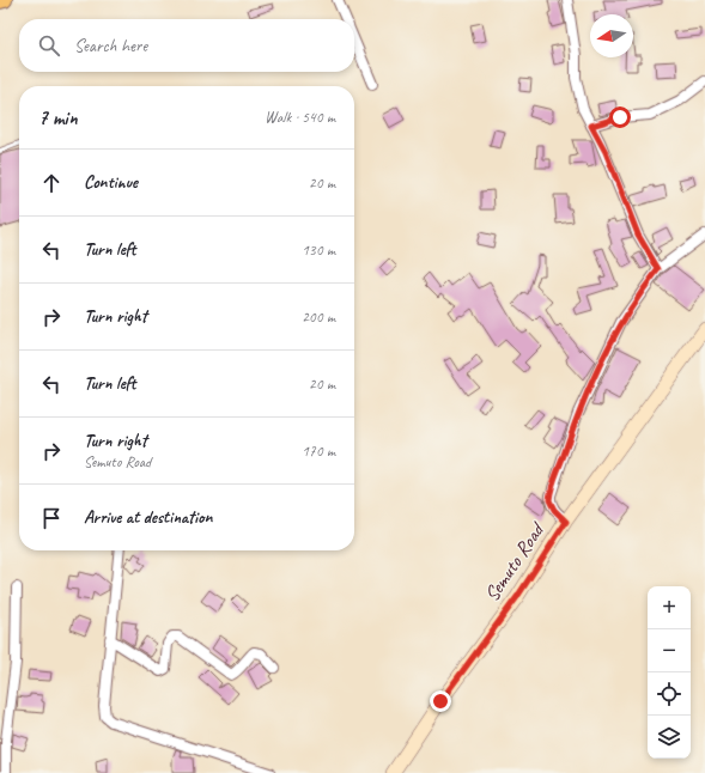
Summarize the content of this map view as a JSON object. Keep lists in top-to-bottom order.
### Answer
{
  "streets": {
    "main road": ["Semuto Road"]
  },
  "north": "left",
  "page": {
    "search": "Search here",
    "heading": ["7 min", "Walk · 540 m"],
    "list": [
      ["Continue", "20 m"],
      ["Turn left", "130 m"],
      ["Turn right", "200 m"],
      ["Turn left", "20 m"],
      ["Turn right", "Semuto Road", "170 m"],
      "Arrive at destination"
    ],
    "map_buttons": ["+", "−"]
  }
}
